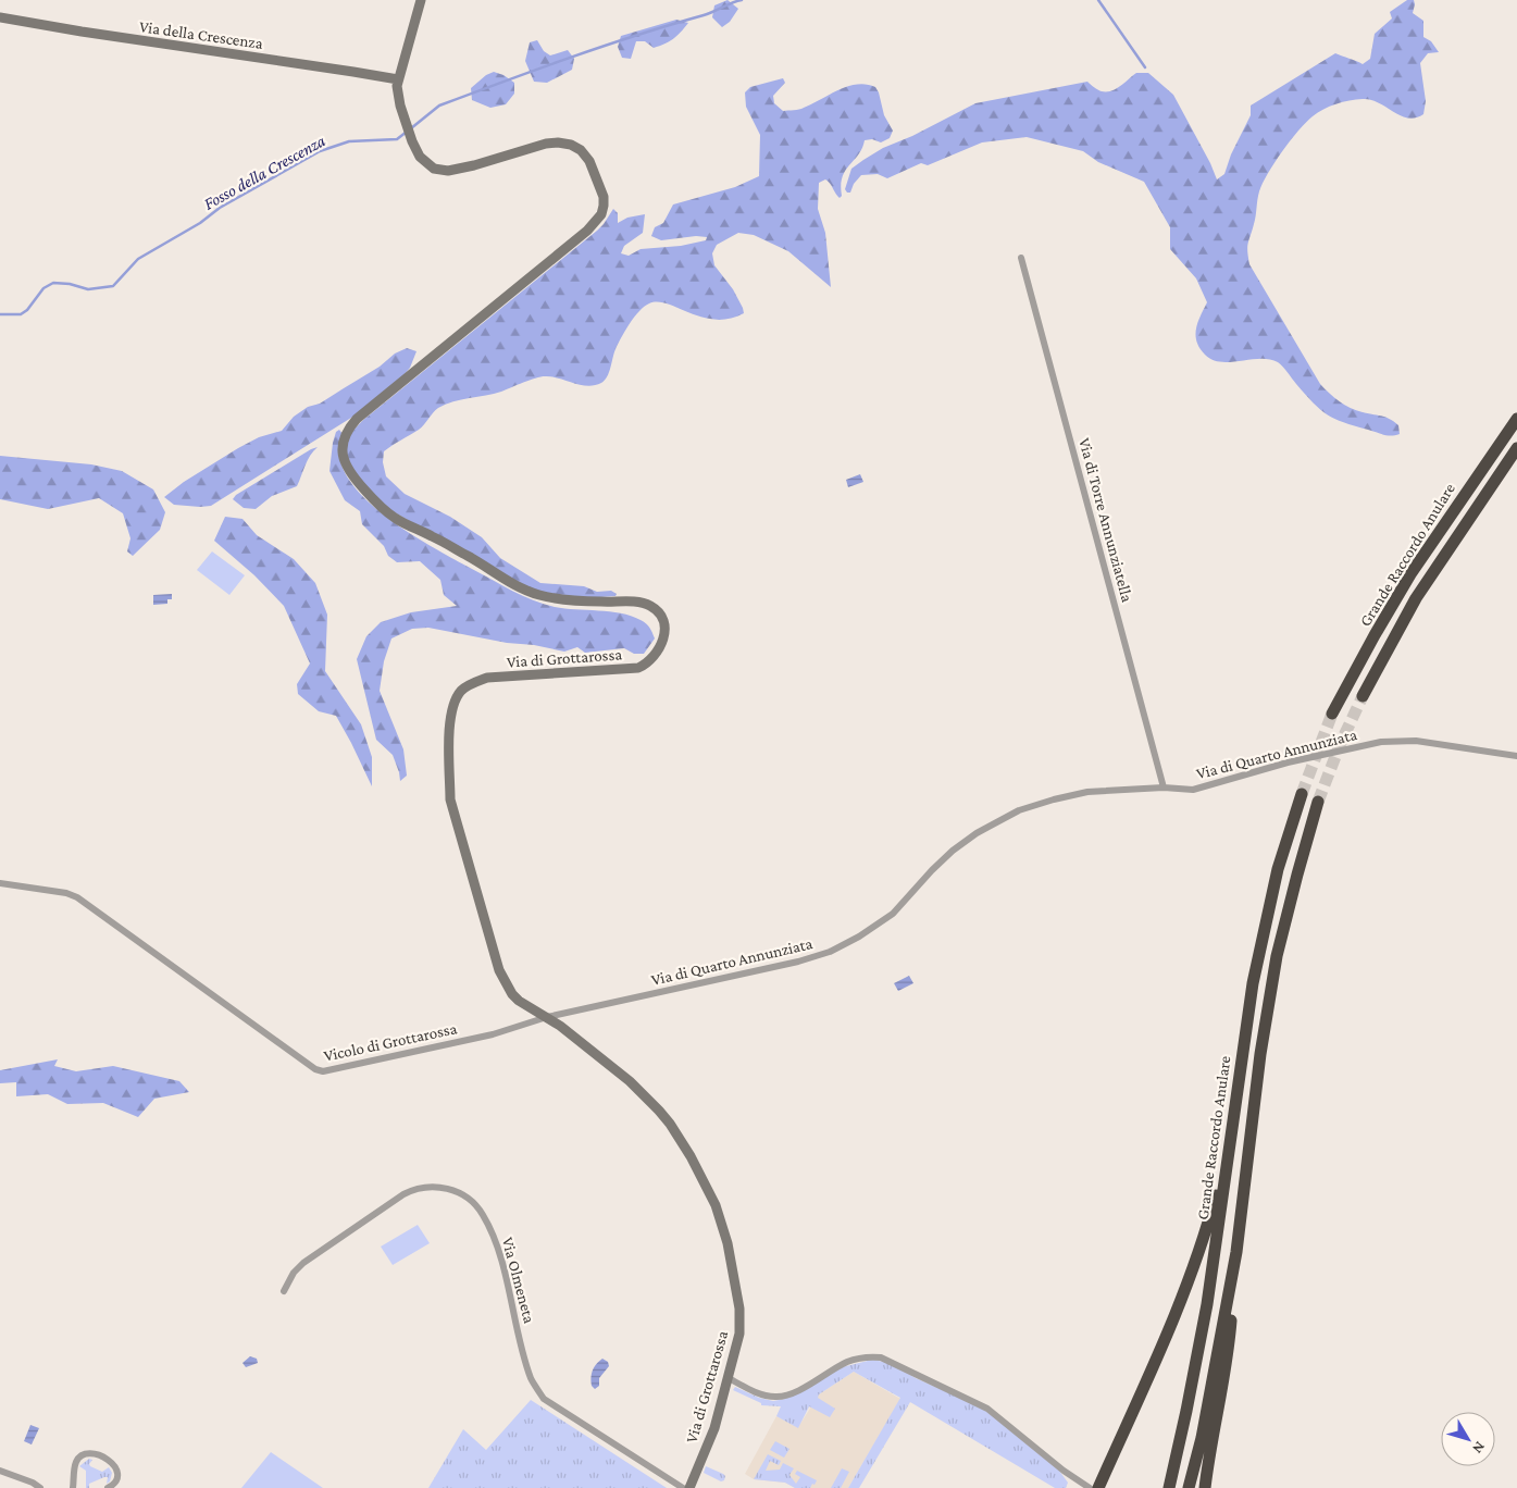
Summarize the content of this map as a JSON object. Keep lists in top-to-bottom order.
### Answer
{
  "streets": {
    "highway": ["Grande Raccordo Anulare"],
    "street": [
      "Via della Crescenza",
      "Via di Torre Annunziatella",
      "Via di Grottarossa",
      "Via di Quarto Annunziata",
      "Vicolo di Grottarossa",
      "Via Olmeneta"
    ]
  },
  "crossings": [
    ["Via della Crescenza", "Via di Grottarossa"],
    ["Via di Torre Annunziatella", "Via di Quarto Annunziata"],
    ["Via di Grottarossa", "Via di Quarto Annunziata"],
    ["Via di Grottarossa", "Vicolo di Grottarossa"],
    ["Via di Quarto Annunziata", "Vicolo di Grottarossa"]
  ],
  "water": ["Fosso della Crescenza"],
  "north": "bottom right"
}
